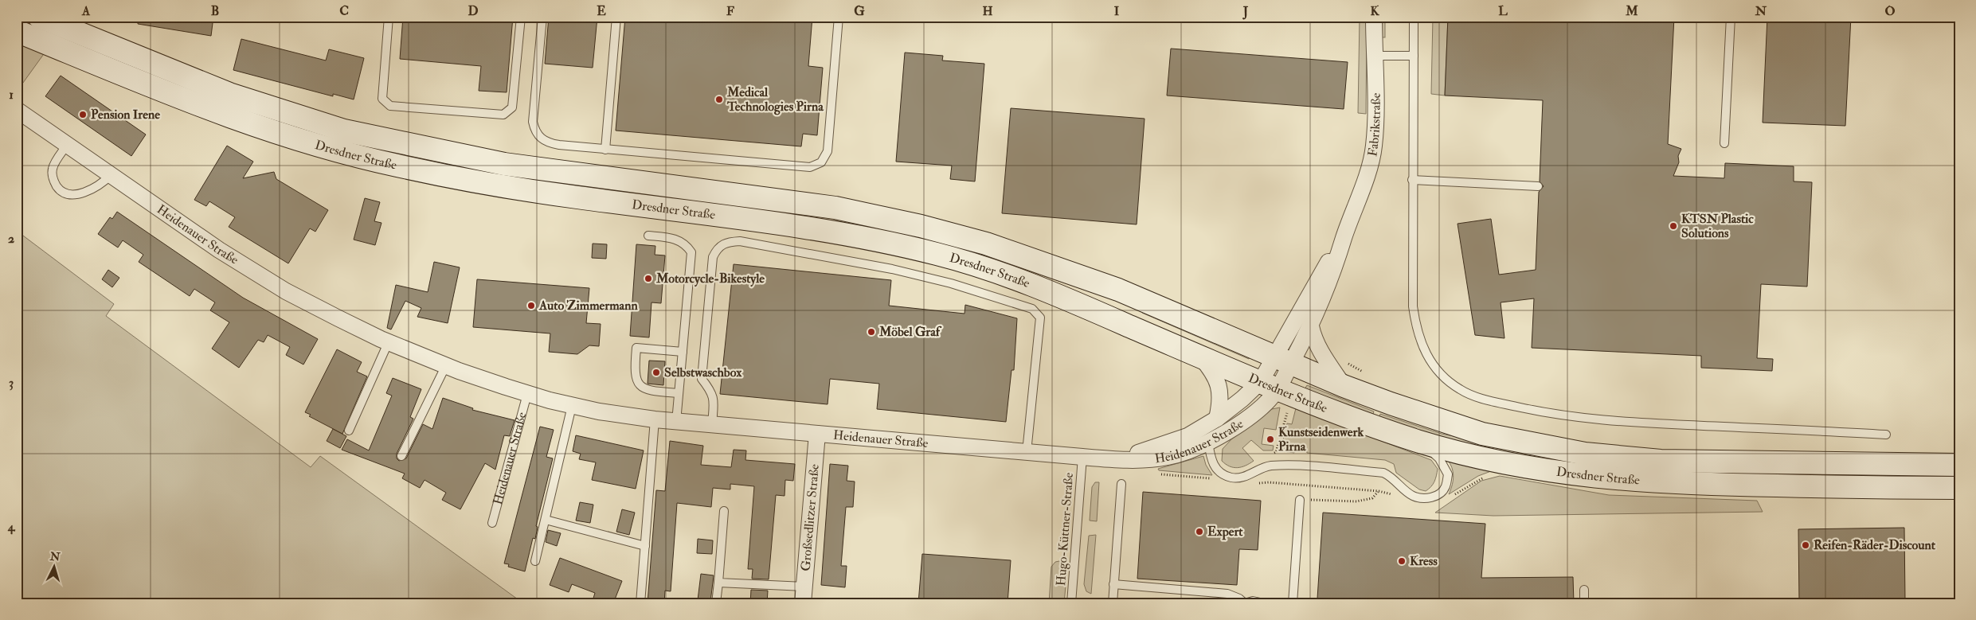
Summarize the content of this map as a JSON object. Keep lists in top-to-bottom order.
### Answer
{
  "streets": {
    "main road": ["Dresdner Straße"],
    "street": ["Fabrikstraße", "Heidenauer Straße", "Großsedlitzer Straße"],
    "lane": ["Hugo-Küttner-Straße"]
  },
  "crossings": [
    ["Fabrikstraße", "Dresdner Straße"],
    ["Dresdner Straße", "Heidenauer Straße"],
    ["Heidenauer Straße", "Großsedlitzer Straße"],
    ["Heidenauer Straße", "Hugo-Küttner-Straße"]
  ],
  "places": [
    "Medical Technologies Pirna",
    "Pension Irene",
    "KTSN Plastic Solutions",
    "Motorcycle-Bikestyle",
    "Auto Zimmermann",
    "Möbel Graf",
    "Selbstwaschbox",
    "Kunstseidenwerk Pirna",
    "Expert",
    "Reifen-Räder-Discount",
    "Kress"
  ],
  "north": "top",
  "grid": {
    "columns": [
      "A",
      "B",
      "C",
      "D",
      "E",
      "F",
      "G",
      "H",
      "I",
      "J",
      "K",
      "L",
      "M",
      "N",
      "O"
    ],
    "rows": [
      "1",
      "2",
      "3",
      "4"
    ]
  }
}
